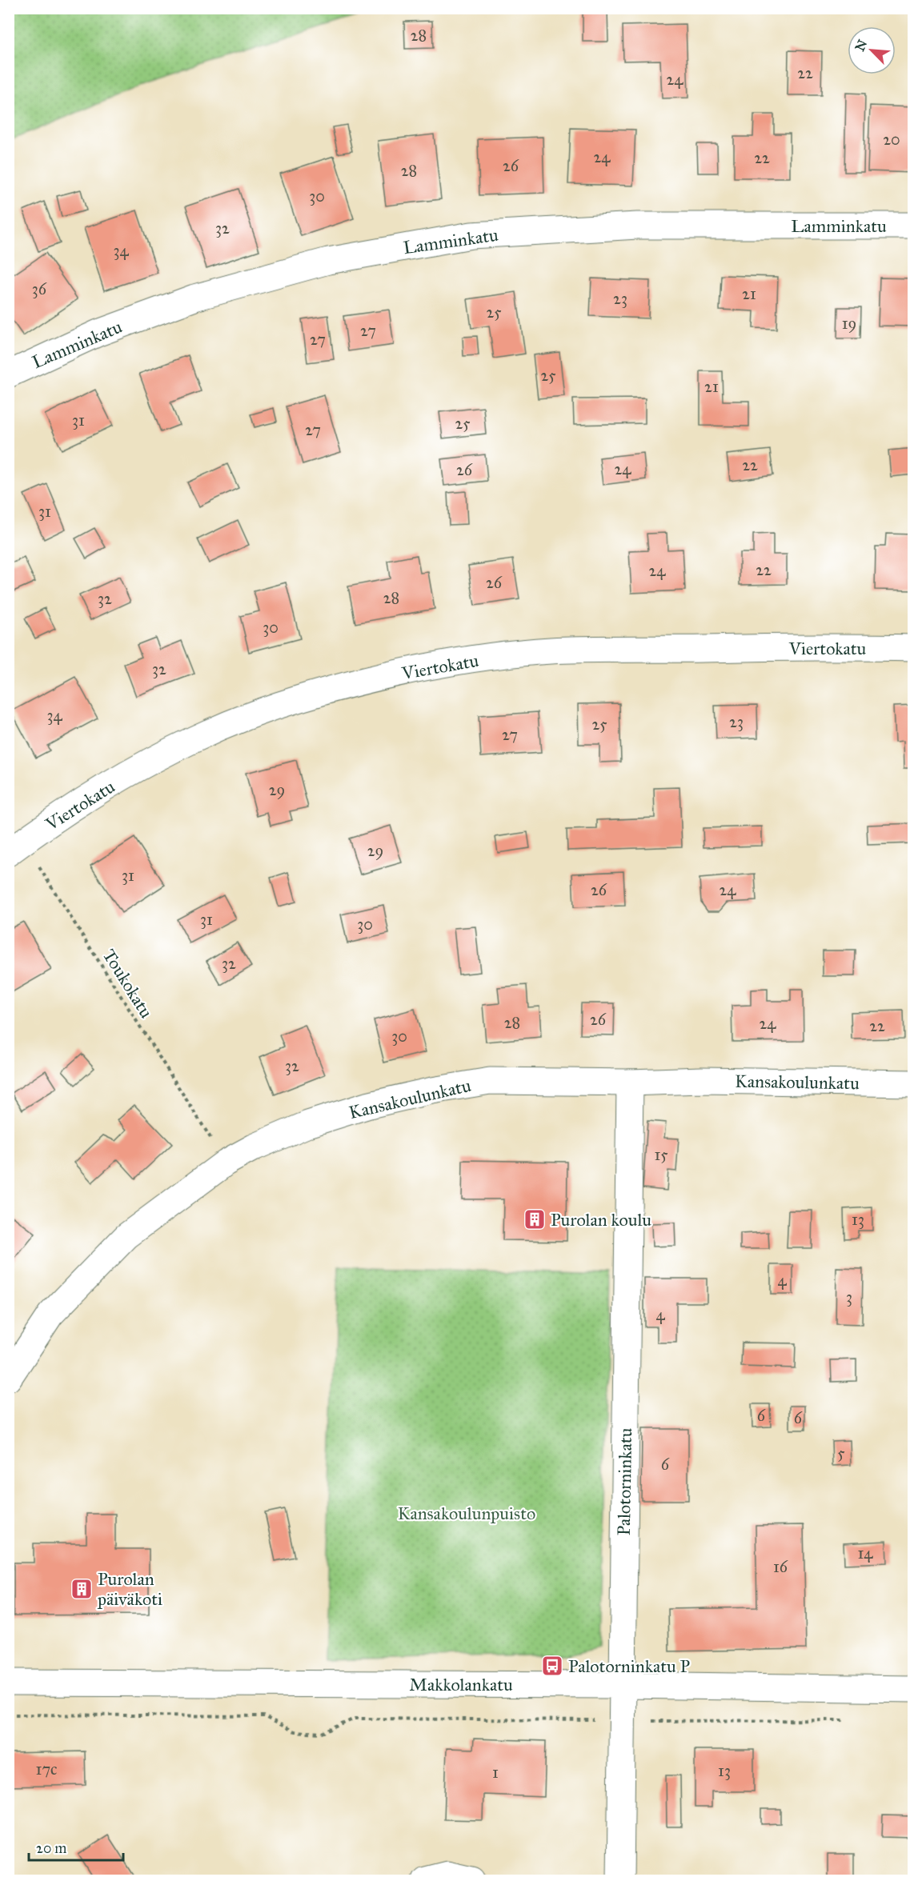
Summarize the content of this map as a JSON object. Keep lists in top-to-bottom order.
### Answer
{
  "streets": {
    "street": [
      "Lamminkatu",
      "Viertokatu",
      "Kansakoulunkatu",
      "Palotorninkatu",
      "Makkolankatu"
    ],
    "path": ["Toukokatu"]
  },
  "crossings": [
    ["Viertokatu", "Toukokatu"],
    ["Toukokatu", "Kansakoulunkatu"],
    ["Kansakoulunkatu", "Palotorninkatu"],
    ["Palotorninkatu", "Makkolankatu"]
  ],
  "parks": ["Kansakoulunpuisto"],
  "places": {
    "building": ["Purolan koulu", "Purolan päiväkoti"],
    "bus stop": ["Palotorninkatu P"]
  },
  "house_numbers": [
    "28",
    "22",
    "24",
    "20",
    "24",
    "22",
    "26",
    "28",
    "30",
    "32",
    "34",
    "36",
    "21",
    "23",
    "25",
    "19",
    "27",
    "27",
    "25",
    "21",
    "31",
    "25",
    "27",
    "22",
    "24",
    "26",
    "31",
    "22",
    "24",
    "26",
    "28",
    "32",
    "30",
    "32",
    "34",
    "23",
    "25",
    "27",
    "29",
    "29",
    "31",
    "26",
    "24",
    "31",
    "30",
    "32",
    "26",
    "28",
    "24",
    "22",
    "30",
    "32",
    "15",
    "13",
    "4",
    "3",
    "4",
    "6",
    "6",
    "5",
    "6",
    "14",
    "16",
    "17c",
    "13",
    "1"
  ],
  "scale_bar": "20 m",
  "north": "top left"
}
